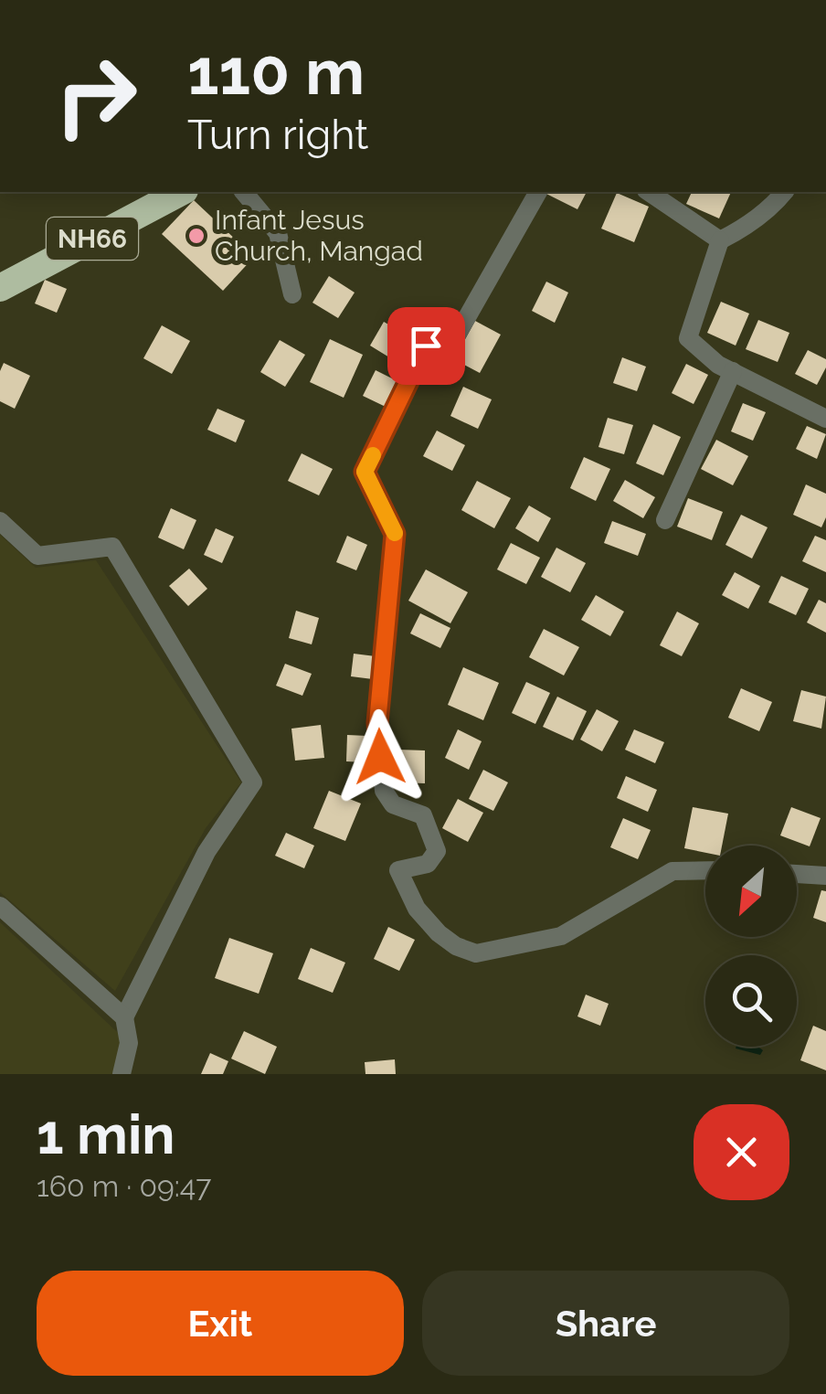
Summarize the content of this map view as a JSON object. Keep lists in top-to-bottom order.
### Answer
{
  "streets": {
    "highway": ["NH66"]
  },
  "places": ["Infant Jesus Church, Mangad"],
  "north": "bottom left",
  "page": {
    "turn": ["110 m", "Turn right"],
    "heading": ["1 min", "160 m · 09:47"],
    "buttons": ["Exit", "Share"]
  }
}
